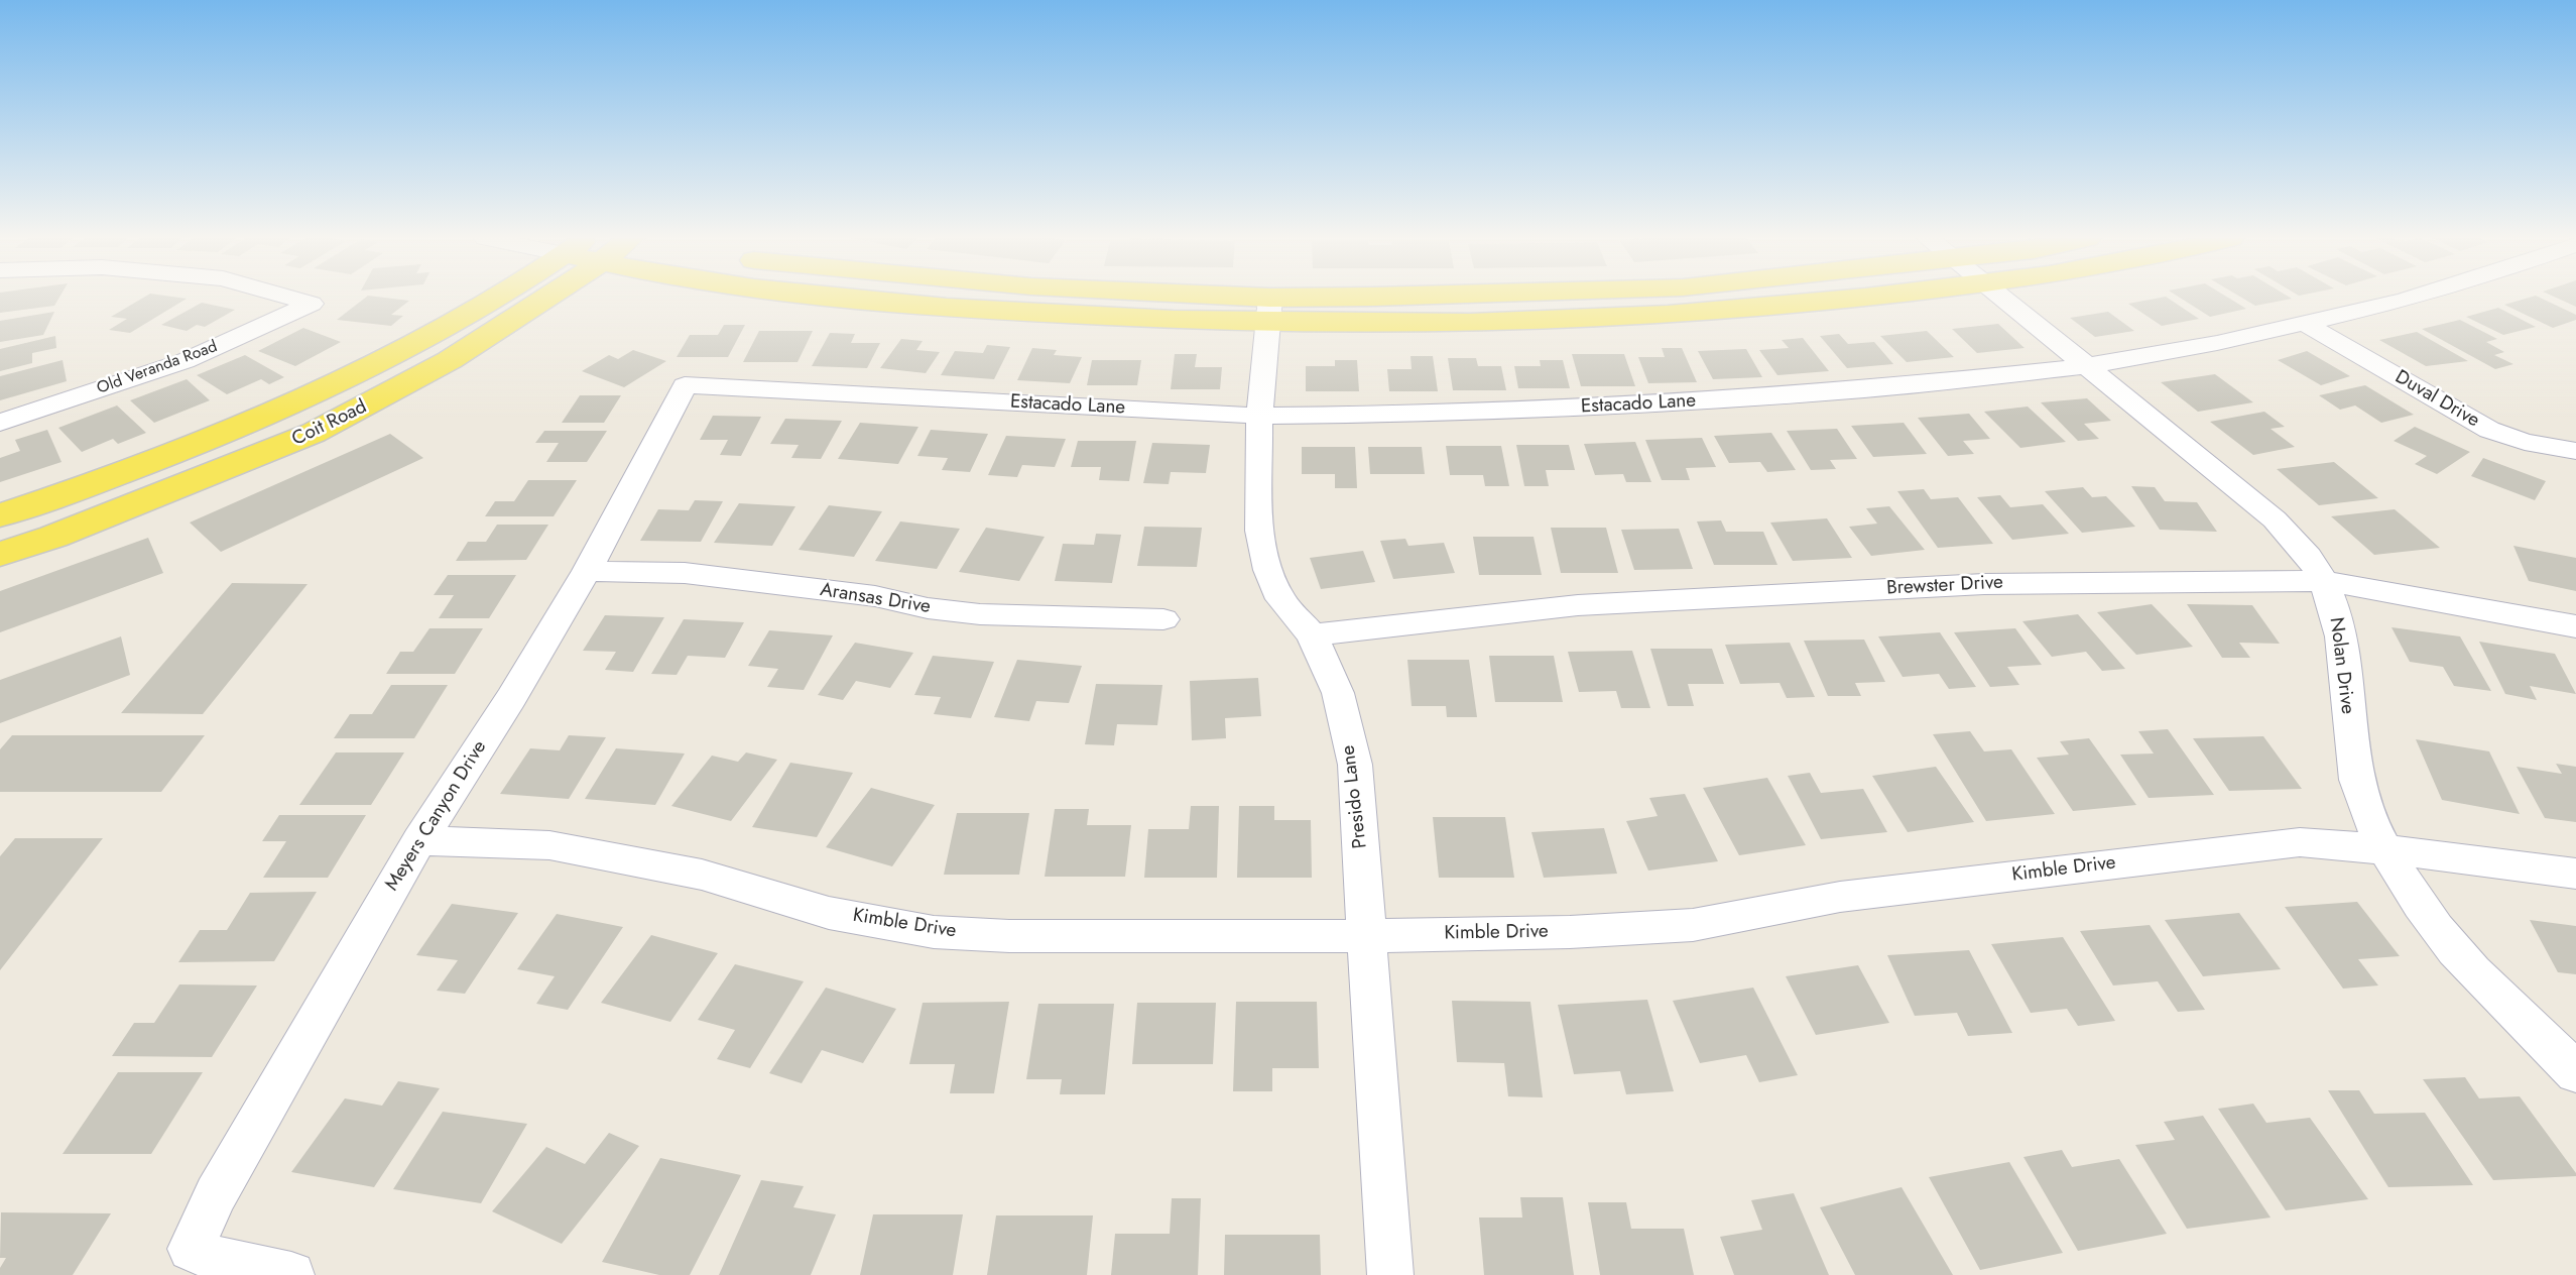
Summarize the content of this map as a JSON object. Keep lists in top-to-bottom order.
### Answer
{
  "streets": {
    "main road": ["Coit Road"],
    "street": [
      "Old Veranda Road",
      "Duval Drive",
      "Estacado Lane",
      "Brewster Drive",
      "Aransas Drive",
      "Nolan Drive",
      "Presido Lane",
      "Meyers Canyon Drive",
      "Kimble Drive"
    ]
  },
  "crossings": [
    ["Duval Drive", "Estacado Lane"],
    ["Estacado Lane", "Nolan Drive"],
    ["Estacado Lane", "Presido Lane"],
    ["Estacado Lane", "Meyers Canyon Drive"],
    ["Brewster Drive", "Nolan Drive"],
    ["Brewster Drive", "Presido Lane"],
    ["Aransas Drive", "Meyers Canyon Drive"],
    ["Nolan Drive", "Kimble Drive"],
    ["Presido Lane", "Kimble Drive"],
    ["Meyers Canyon Drive", "Kimble Drive"]
  ]
}
